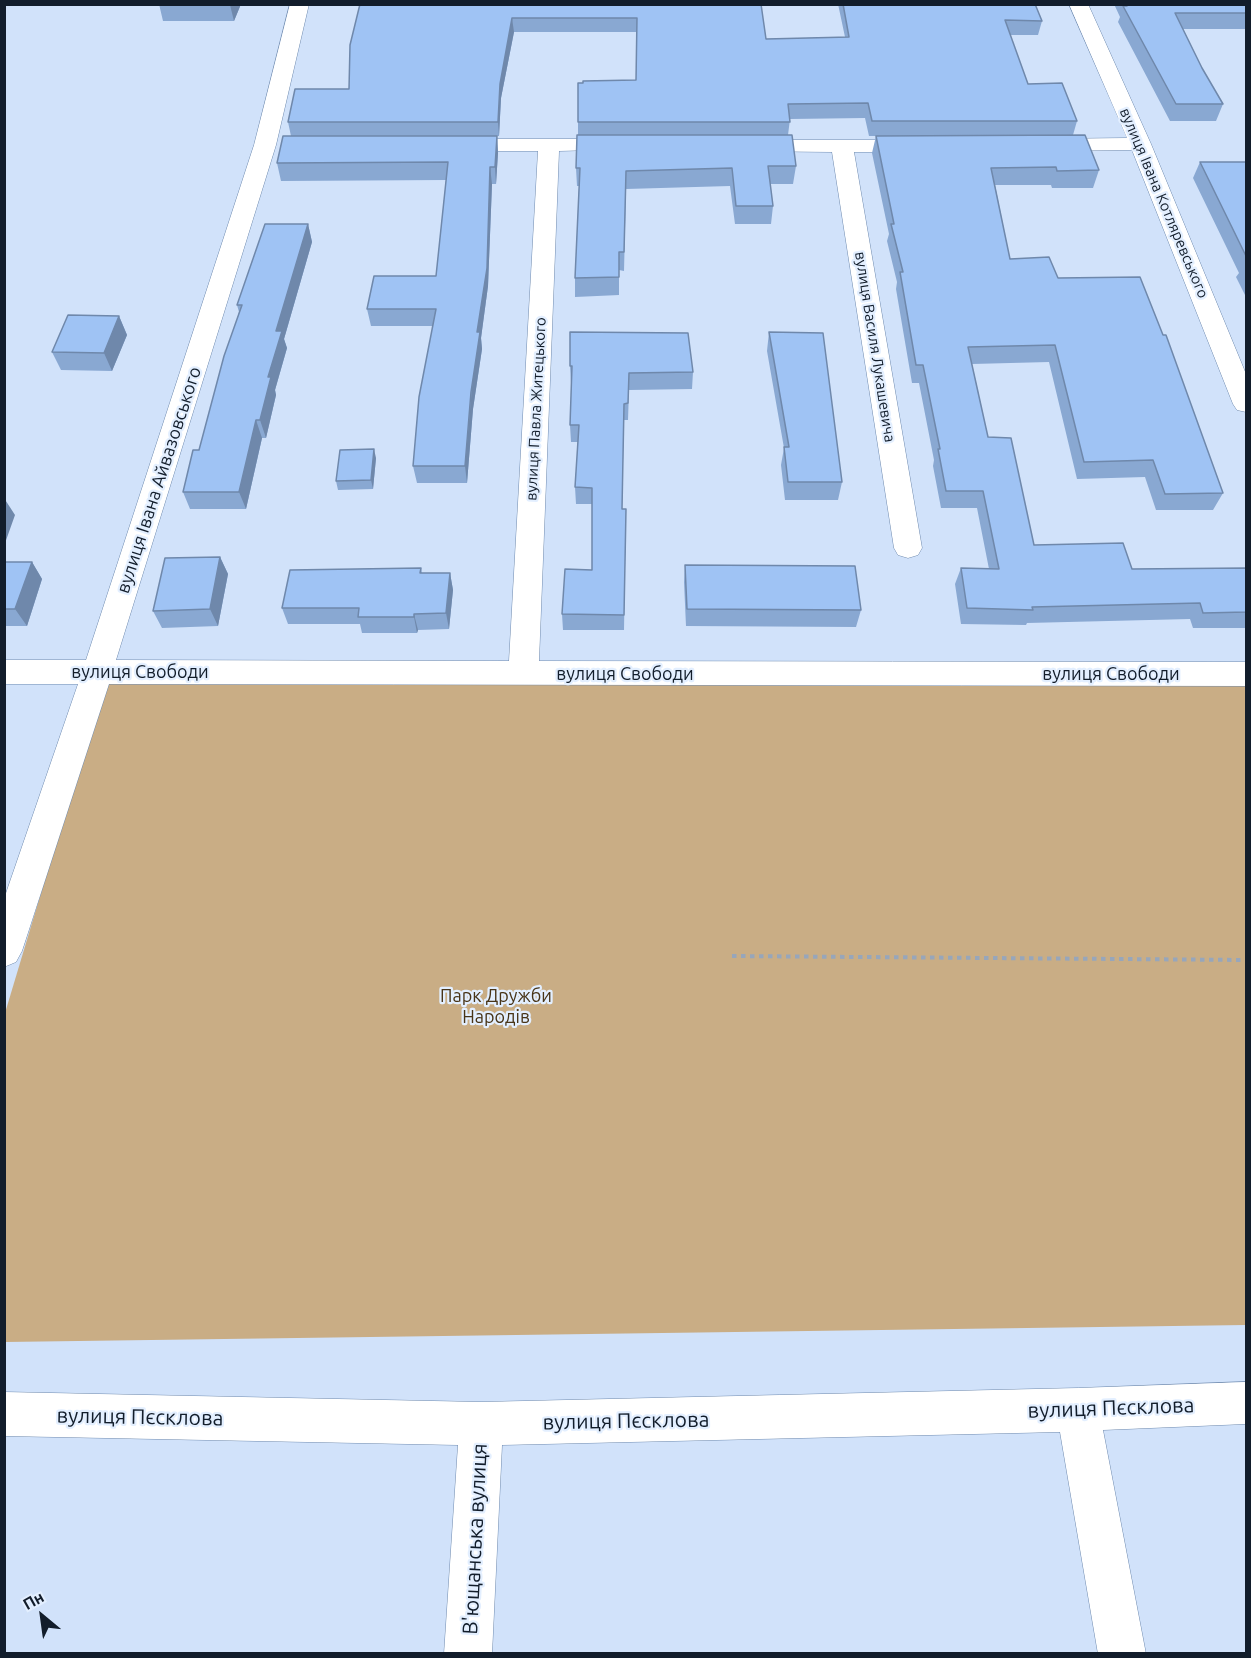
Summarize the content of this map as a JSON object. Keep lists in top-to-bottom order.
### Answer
{
  "streets": {
    "street": [
      "вулиця Івана Котляревського",
      "вулиця Василя Лукашевича",
      "вулиця Павла Житецького",
      "вулиця Івана Айвазовського",
      "вулиця Свободи",
      "вулиця Пєсклова",
      "В'ющанська вулиця"
    ]
  },
  "crossings": [
    ["вулиця Павла Житецького", "вулиця Свободи"],
    ["вулиця Івана Айвазовського", "вулиця Свободи"],
    ["вулиця Пєсклова", "В'ющанська вулиця"]
  ],
  "parks": ["Парк Дружби Народів"],
  "north": "top left"
}
